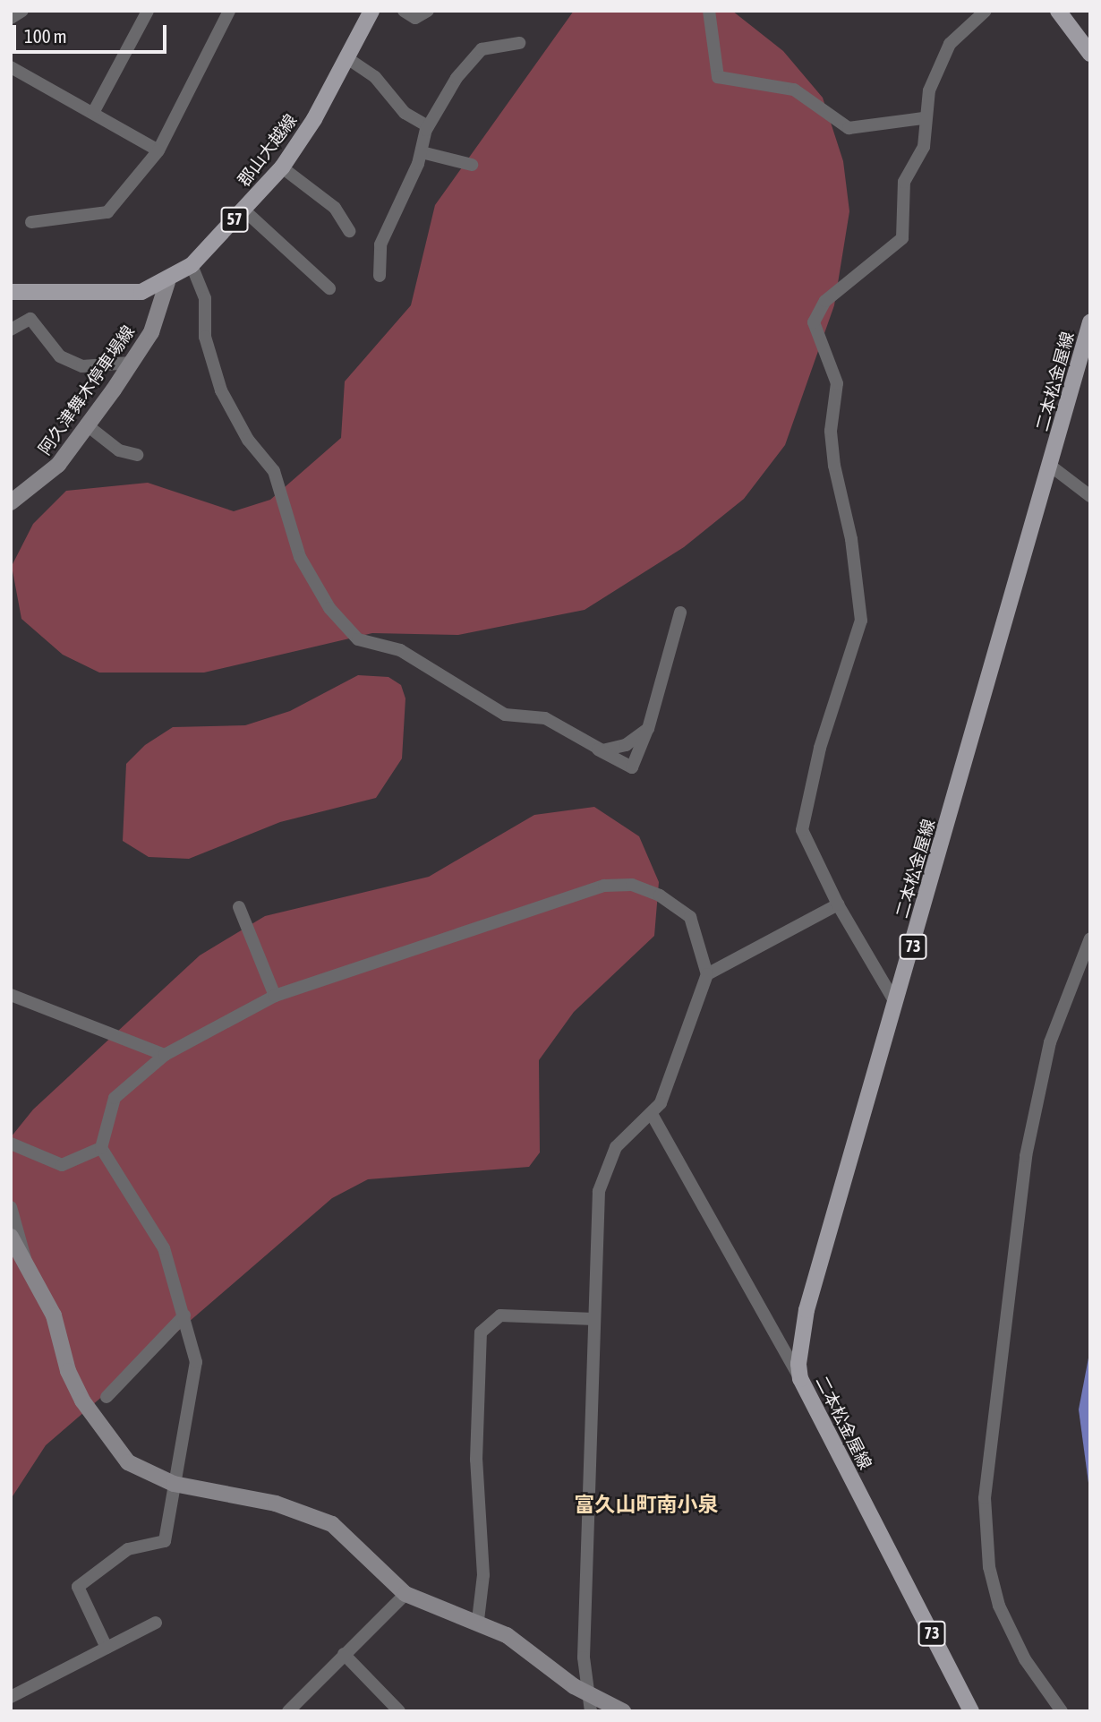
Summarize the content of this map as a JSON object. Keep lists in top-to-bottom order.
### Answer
{
  "streets": {
    "main road": [
      "郡山大越線",
      "57",
      "二本松金屋線",
      "73"
    ],
    "street": ["阿久津舞木停車場線"]
  },
  "crossings": [
    ["郡山大越線", "阿久津舞木停車場線"]
  ],
  "districts": ["富久山町南小泉"],
  "scale_bar": "100 m"
}
